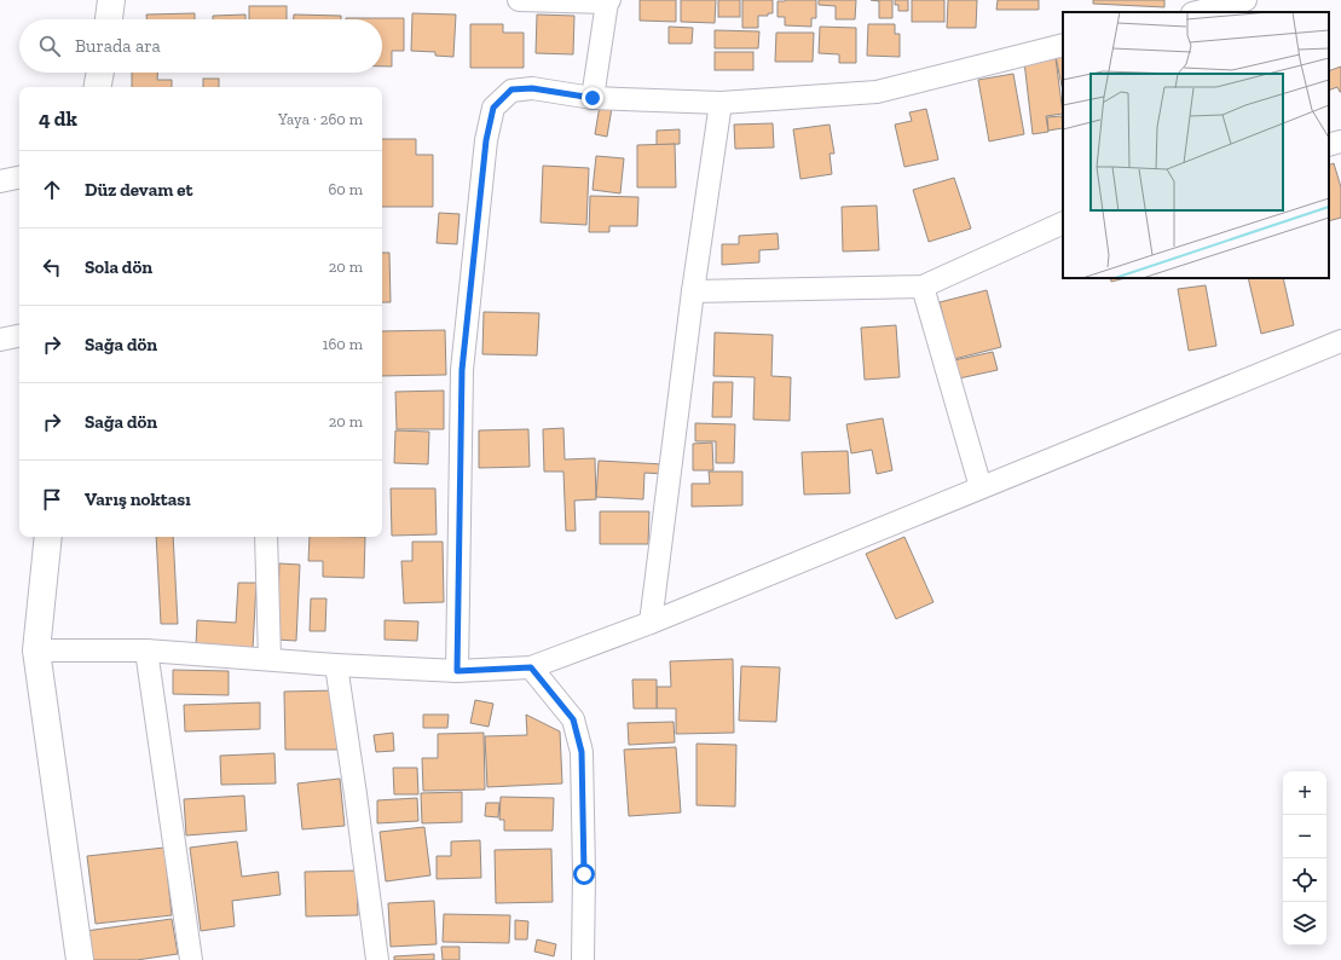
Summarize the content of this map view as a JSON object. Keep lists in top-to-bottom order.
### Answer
{
  "page": {
    "search": "Burada ara",
    "heading": ["4 dk", "Yaya · 260 m"],
    "list": [
      ["Düz devam et", "60 m"],
      ["Sola dön", "20 m"],
      ["Sağa dön", "160 m"],
      ["Sağa dön", "20 m"],
      "Varış noktası"
    ],
    "map_buttons": ["+", "−"]
  }
}
